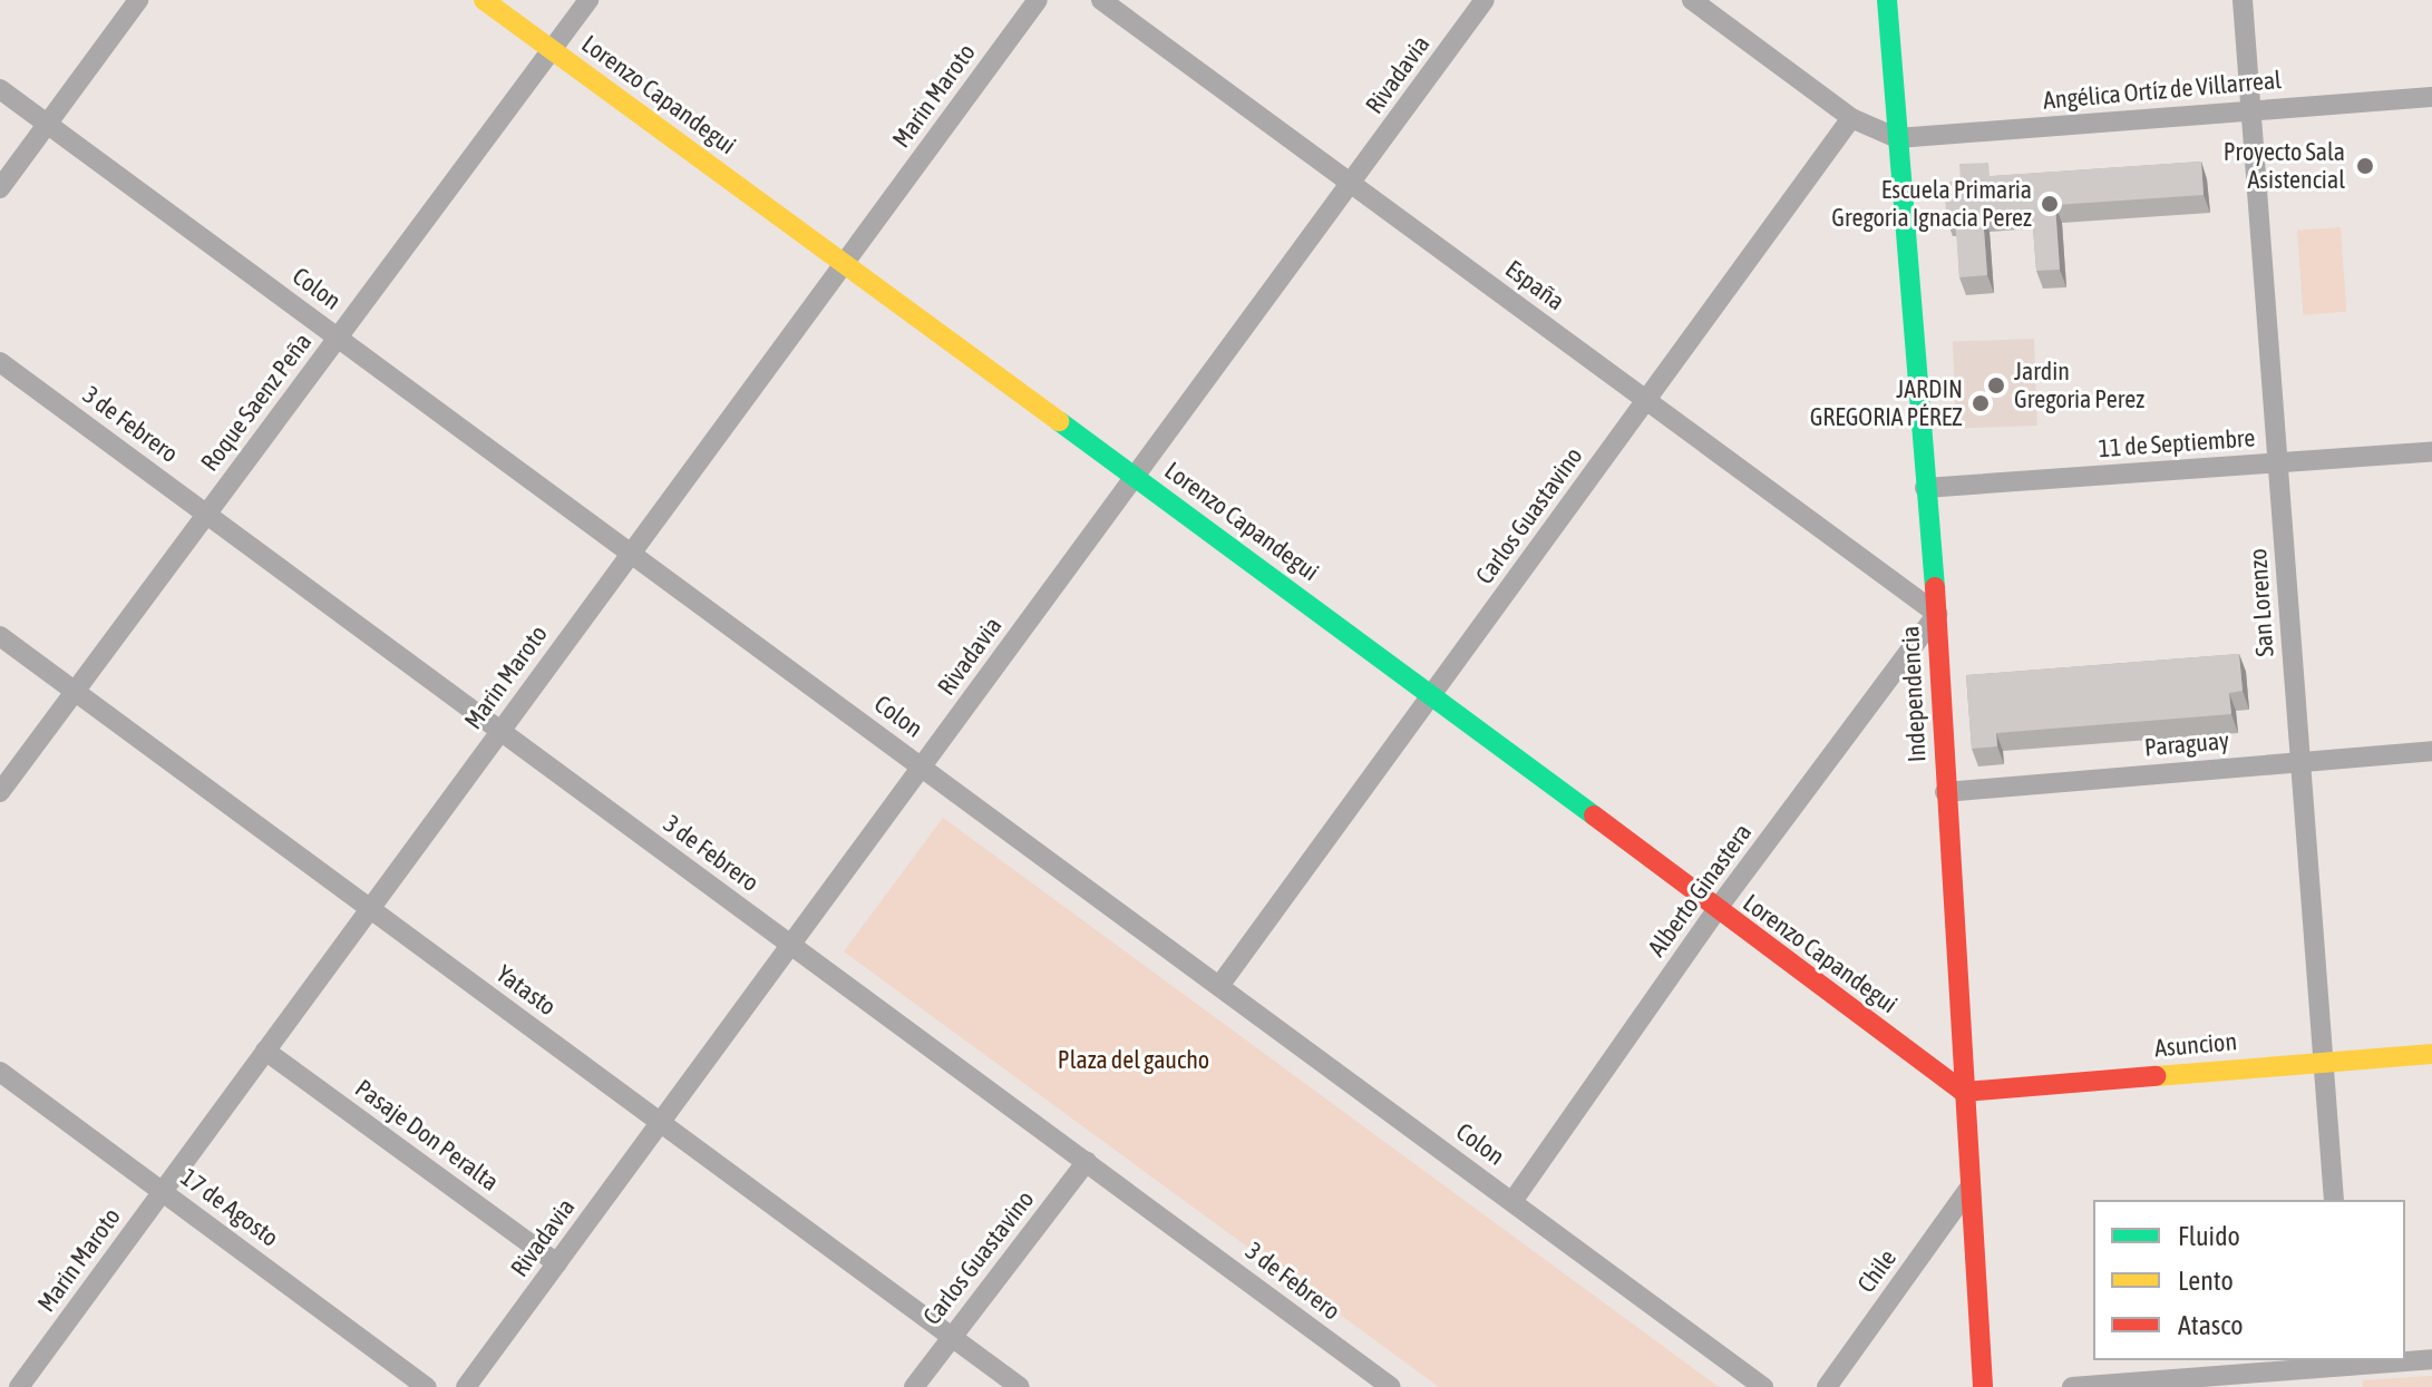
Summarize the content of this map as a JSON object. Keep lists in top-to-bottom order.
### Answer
{
  "streets": {
    "street": [
      "Rivadavia",
      "Angélica Ortíz de Villarreal",
      "Lorenzo Capandegui",
      "Marin Maroto",
      "España",
      "Colon",
      "Roque Saenz Peña",
      "3 de Febrero",
      "11 de Septiembre",
      "Carlos Guastavino",
      "San Lorenzo",
      "Independencia",
      "Paraguay",
      "Alberto Ginastera",
      "Yatasto",
      "Asuncion",
      "Pasaje Don Peralta",
      "17 de Agosto",
      "Chile"
    ]
  },
  "crossings": [
    ["Rivadavia", "Lorenzo Capandegui"],
    ["Rivadavia", "España"],
    ["Rivadavia", "Colon"],
    ["Rivadavia", "3 de Febrero"],
    ["Rivadavia", "Yatasto"],
    ["Rivadavia", "Pasaje Don Peralta"],
    ["Angélica Ortíz de Villarreal", "San Lorenzo"],
    ["Angélica Ortíz de Villarreal", "Independencia"],
    ["Lorenzo Capandegui", "Marin Maroto"],
    ["Lorenzo Capandegui", "Roque Saenz Peña"],
    ["Lorenzo Capandegui", "Carlos Guastavino"],
    ["Lorenzo Capandegui", "Independencia"],
    ["Lorenzo Capandegui", "Alberto Ginastera"],
    ["Lorenzo Capandegui", "Asuncion"],
    ["Marin Maroto", "Colon"],
    ["Marin Maroto", "3 de Febrero"],
    ["Marin Maroto", "Yatasto"],
    ["Marin Maroto", "Pasaje Don Peralta"],
    ["Marin Maroto", "17 de Agosto"],
    ["España", "Carlos Guastavino"],
    ["España", "Independencia"],
    ["España", "Alberto Ginastera"],
    ["Colon", "Roque Saenz Peña"],
    ["Colon", "Carlos Guastavino"],
    ["Colon", "Alberto Ginastera"],
    ["Roque Saenz Peña", "3 de Febrero"],
    ["Roque Saenz Peña", "Yatasto"],
    ["3 de Febrero", "Carlos Guastavino"],
    ["11 de Septiembre", "San Lorenzo"],
    ["11 de Septiembre", "Independencia"],
    ["Carlos Guastavino", "Yatasto"],
    ["San Lorenzo", "Paraguay"],
    ["San Lorenzo", "Asuncion"],
    ["Independencia", "Paraguay"],
    ["Independencia", "Alberto Ginastera"],
    ["Independencia", "Asuncion"],
    ["Independencia", "Chile"]
  ],
  "parks": ["Plaza del gaucho"],
  "places": [
    "Proyecto Sala Asistencial",
    "Escuela Primaria Gregoria Ignacia Perez",
    "Jardin Gregoria Perez",
    "JARDIN GREGORIA PÉREZ"
  ],
  "legend": ["Fluido", "Lento", "Atasco"]
}
